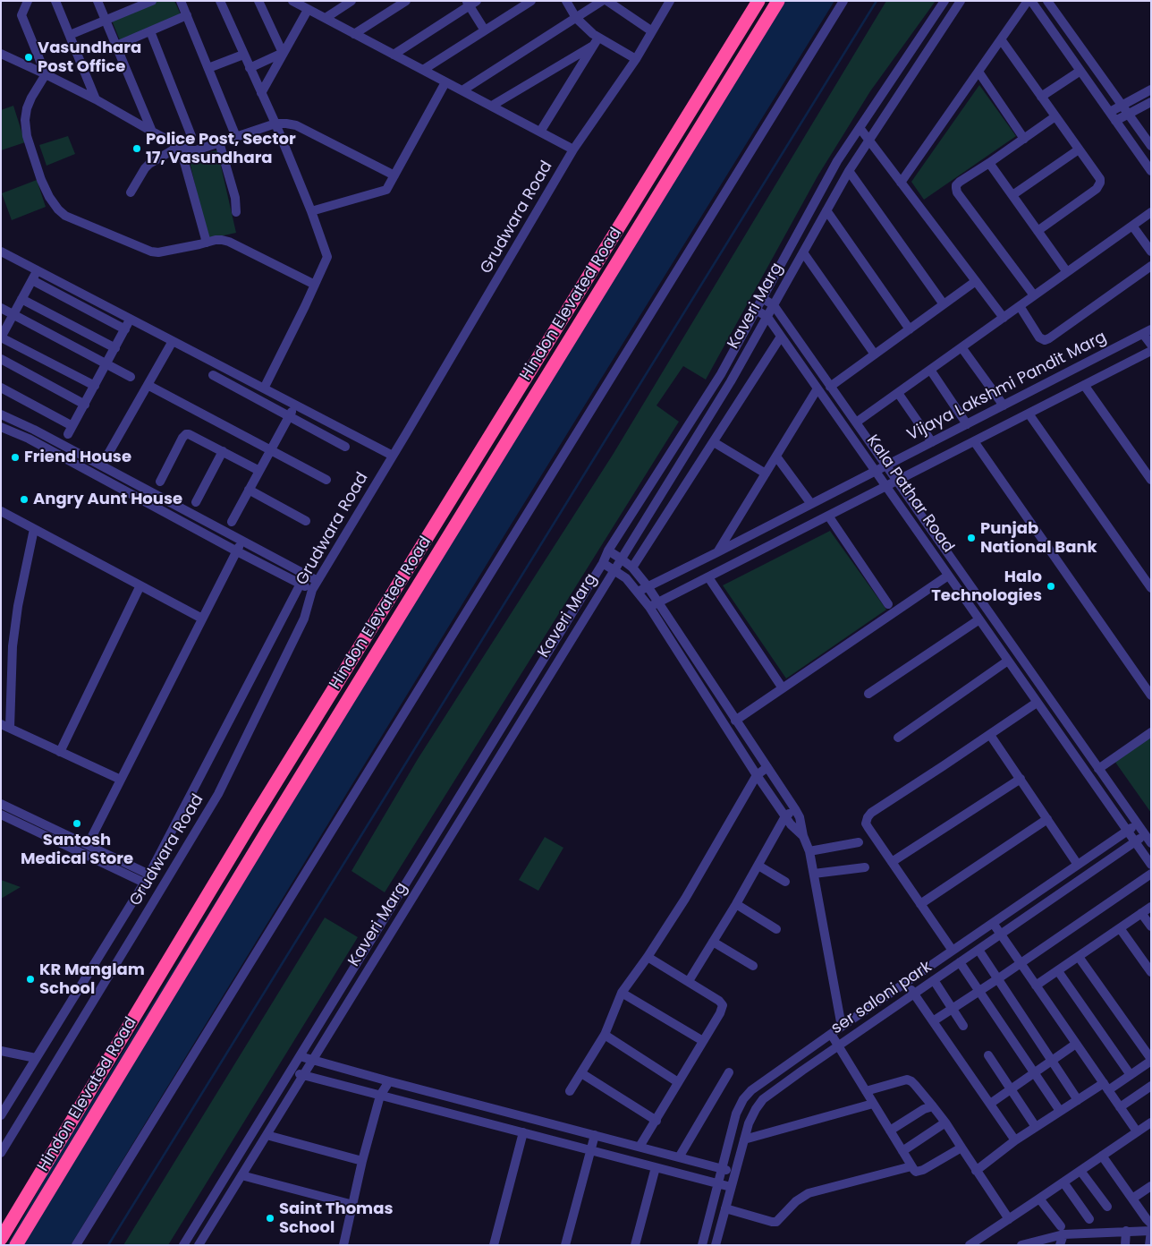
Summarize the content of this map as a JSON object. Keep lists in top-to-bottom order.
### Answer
{
  "streets": {
    "highway": ["Hindon Elevated Road"],
    "street": [
      "Grudwara Road",
      "Kaveri Marg",
      "Vijaya Lakshmi Pandit Marg",
      "Kala Pathar Road",
      "ser saloni park"
    ]
  },
  "crossings": [
    ["Kaveri Marg", "Kala Pathar Road"],
    ["Vijaya Lakshmi Pandit Marg", "Kala Pathar Road"],
    ["Kala Pathar Road", "ser saloni park"]
  ],
  "places": [
    "Vasundhara Post Office",
    "Police Post, Sector 17, Vasundhara",
    "Friend House",
    "Angry Aunt House",
    "Punjab National Bank",
    "Halo Technologies",
    "Santosh Medical Store",
    "KR Manglam School",
    "Saint Thomas School"
  ]
}
